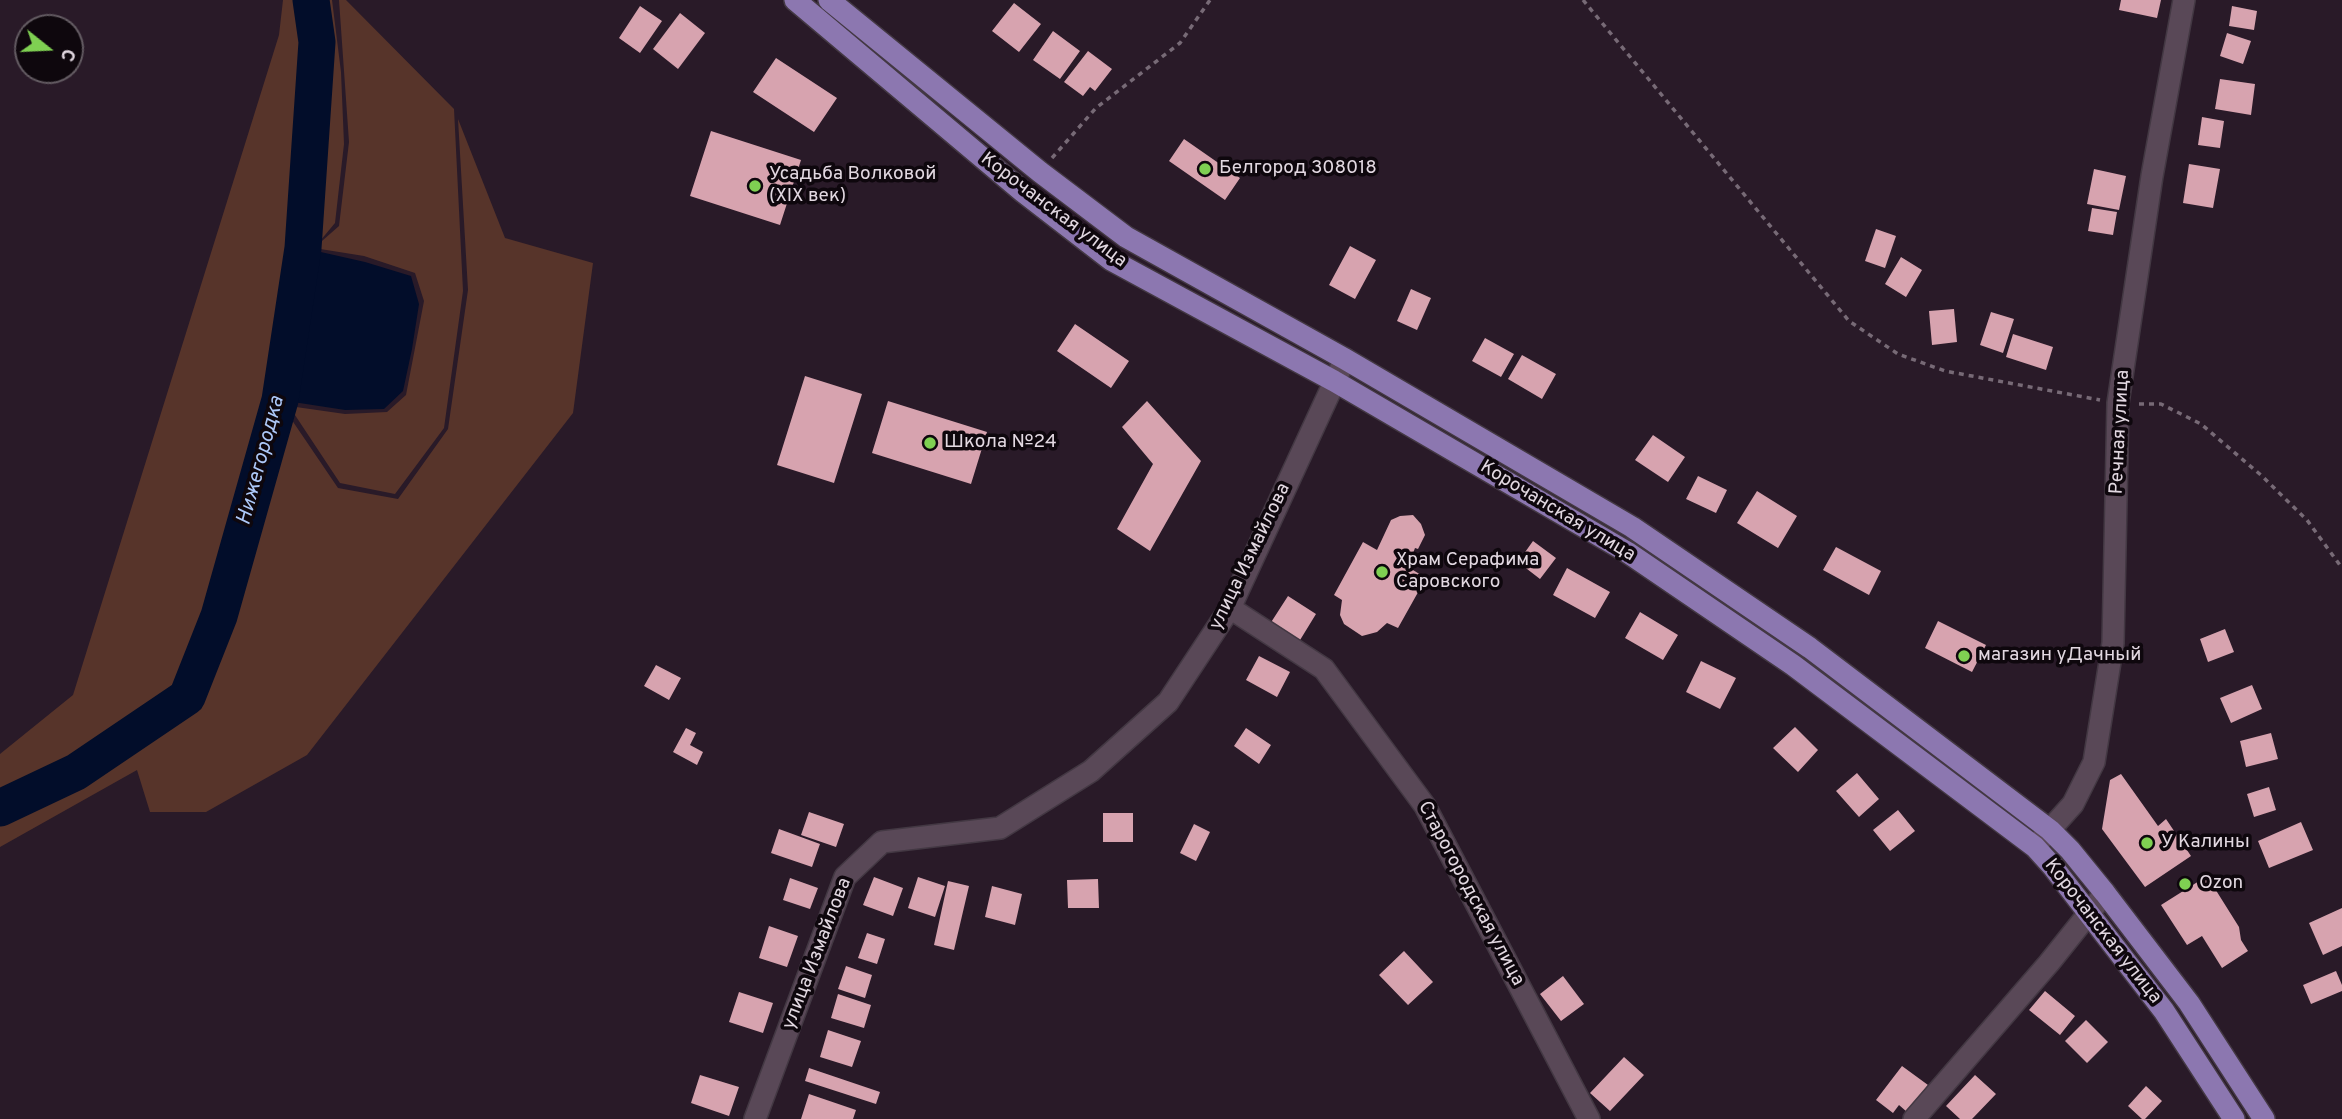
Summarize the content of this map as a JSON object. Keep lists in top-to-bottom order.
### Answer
{
  "streets": {
    "main road": ["Корочанская улица"],
    "street": ["Речная улица", "улица Измайлова", "Старогородская улица"]
  },
  "crossings": [
    ["Корочанская улица", "Речная улица"],
    ["Корочанская улица", "улица Измайлова"],
    ["улица Измайлова", "Старогородская улица"]
  ],
  "water": ["Нижегородка"],
  "places": [
    "Белгород 308018",
    "Усадьба Волковой (XIX век)",
    "Школа №24",
    "Храм Серафима Саровского",
    "магазин уДачный",
    "У Калины",
    "Ozon"
  ],
  "north": "right"
}
